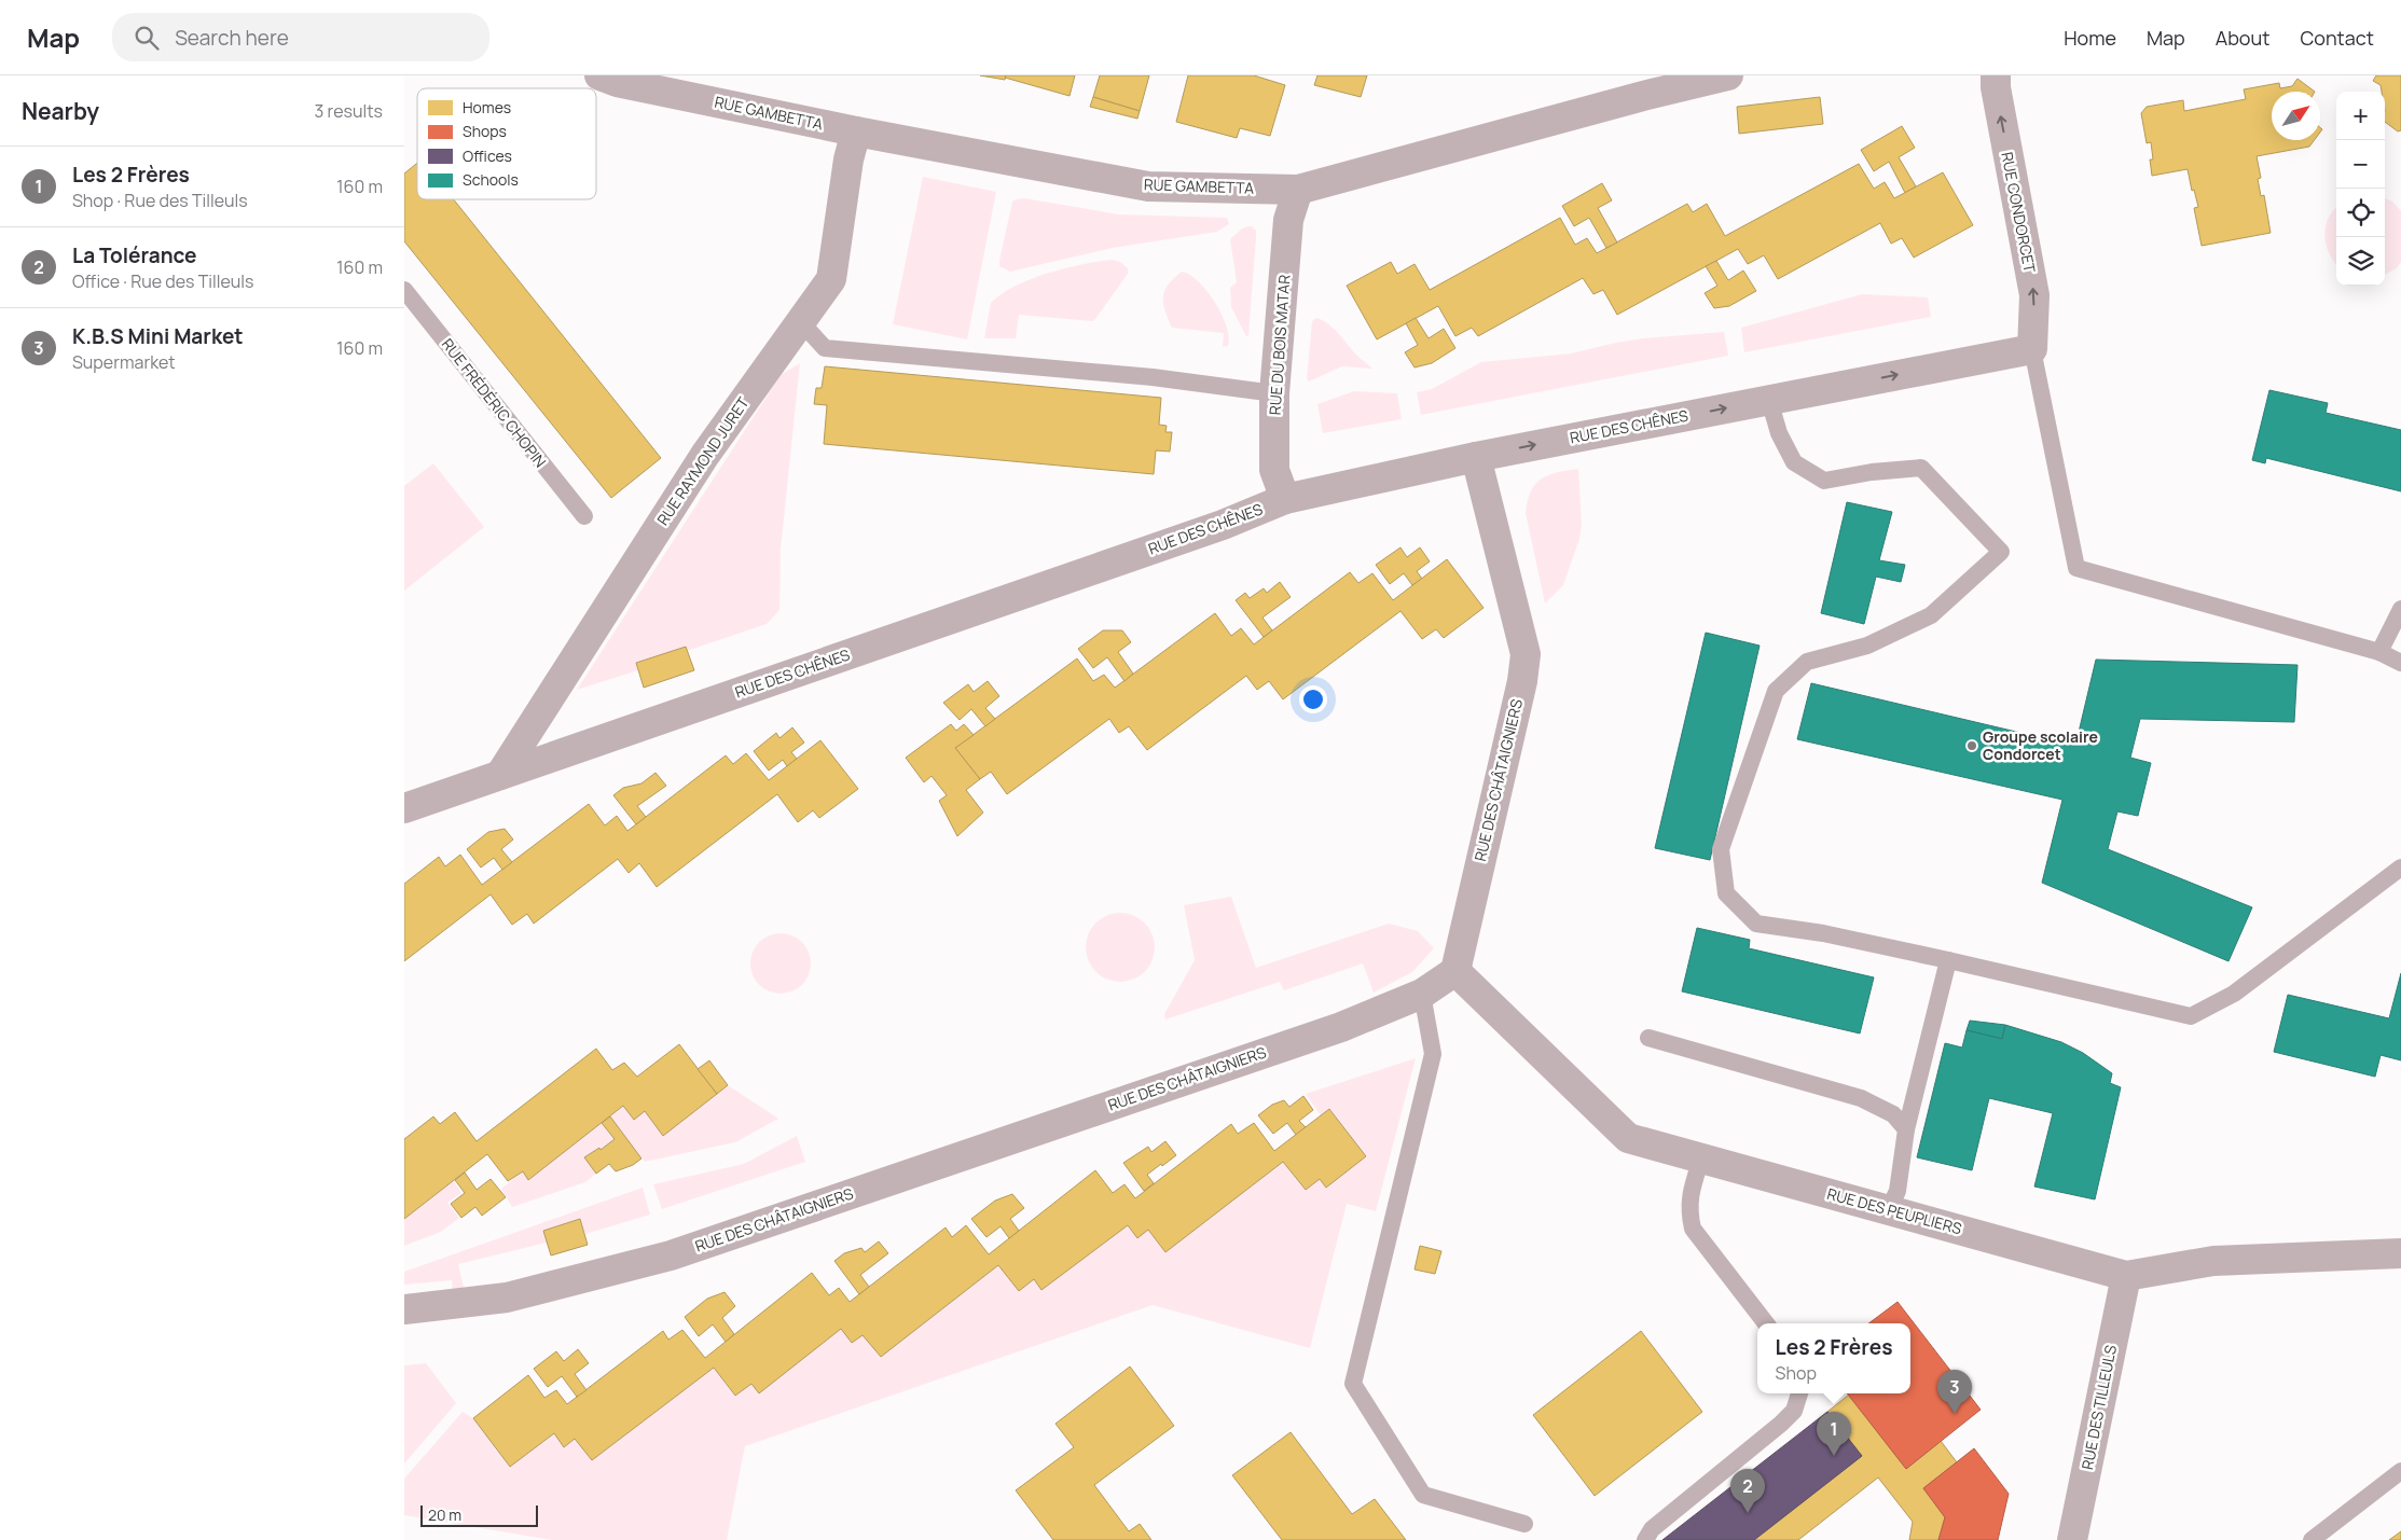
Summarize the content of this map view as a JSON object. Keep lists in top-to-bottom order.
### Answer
{
  "streets": {
    "street": [
      "RUE GAMBETTA",
      "RUE CONDORCET",
      "RUE DU BOIS MATAR",
      "RUE DES CHÊNES",
      "RUE RAYMOND JURET",
      "RUE DES CHÂTAIGNIERS",
      "RUE DES PEUPLIERS",
      "RUE DES TILLEULS"
    ],
    "lane": ["RUE FRÉDÉRIC CHOPIN"]
  },
  "crossings": [
    ["RUE GAMBETTA", "RUE DU BOIS MATAR"],
    ["RUE GAMBETTA", "RUE RAYMOND JURET"],
    ["RUE CONDORCET", "RUE DES CHÊNES"],
    ["RUE DU BOIS MATAR", "RUE DES CHÊNES"],
    ["RUE DES CHÊNES", "RUE RAYMOND JURET"],
    ["RUE DES CHÊNES", "RUE DES CHÂTAIGNIERS"],
    ["RUE DES CHÂTAIGNIERS", "RUE DES PEUPLIERS"],
    ["RUE DES PEUPLIERS", "RUE DES TILLEULS"]
  ],
  "one_way": ["RUE CONDORCET"],
  "places": ["Groupe scolaire Condorcet"],
  "legend": [
    "Homes",
    "Shops",
    "Offices",
    "Schools"
  ],
  "scale_bar": "20 m",
  "north": "top right",
  "page": {
    "header": "Map",
    "search": "Search here",
    "nav": [
      "Home",
      "Map",
      "About",
      "Contact"
    ],
    "heading": ["Nearby", "3 results"],
    "map_buttons": ["+", "−"],
    "list": [
      {
        "mark": "1",
        "name": "Les 2 Frères",
        "note": "Shop · Rue des Tilleuls",
        "value": "160 m"
      },
      {
        "mark": "2",
        "name": "La Tolérance",
        "note": "Office · Rue des Tilleuls",
        "value": "160 m"
      },
      {
        "mark": "3",
        "name": "K.B.S Mini Market",
        "note": "Supermarket",
        "value": "160 m"
      }
    ],
    "popup": ["Les 2 Frères", "Shop"],
    "pins": ["3", "1", "2"],
    "scale": "20 m"
  }
}
